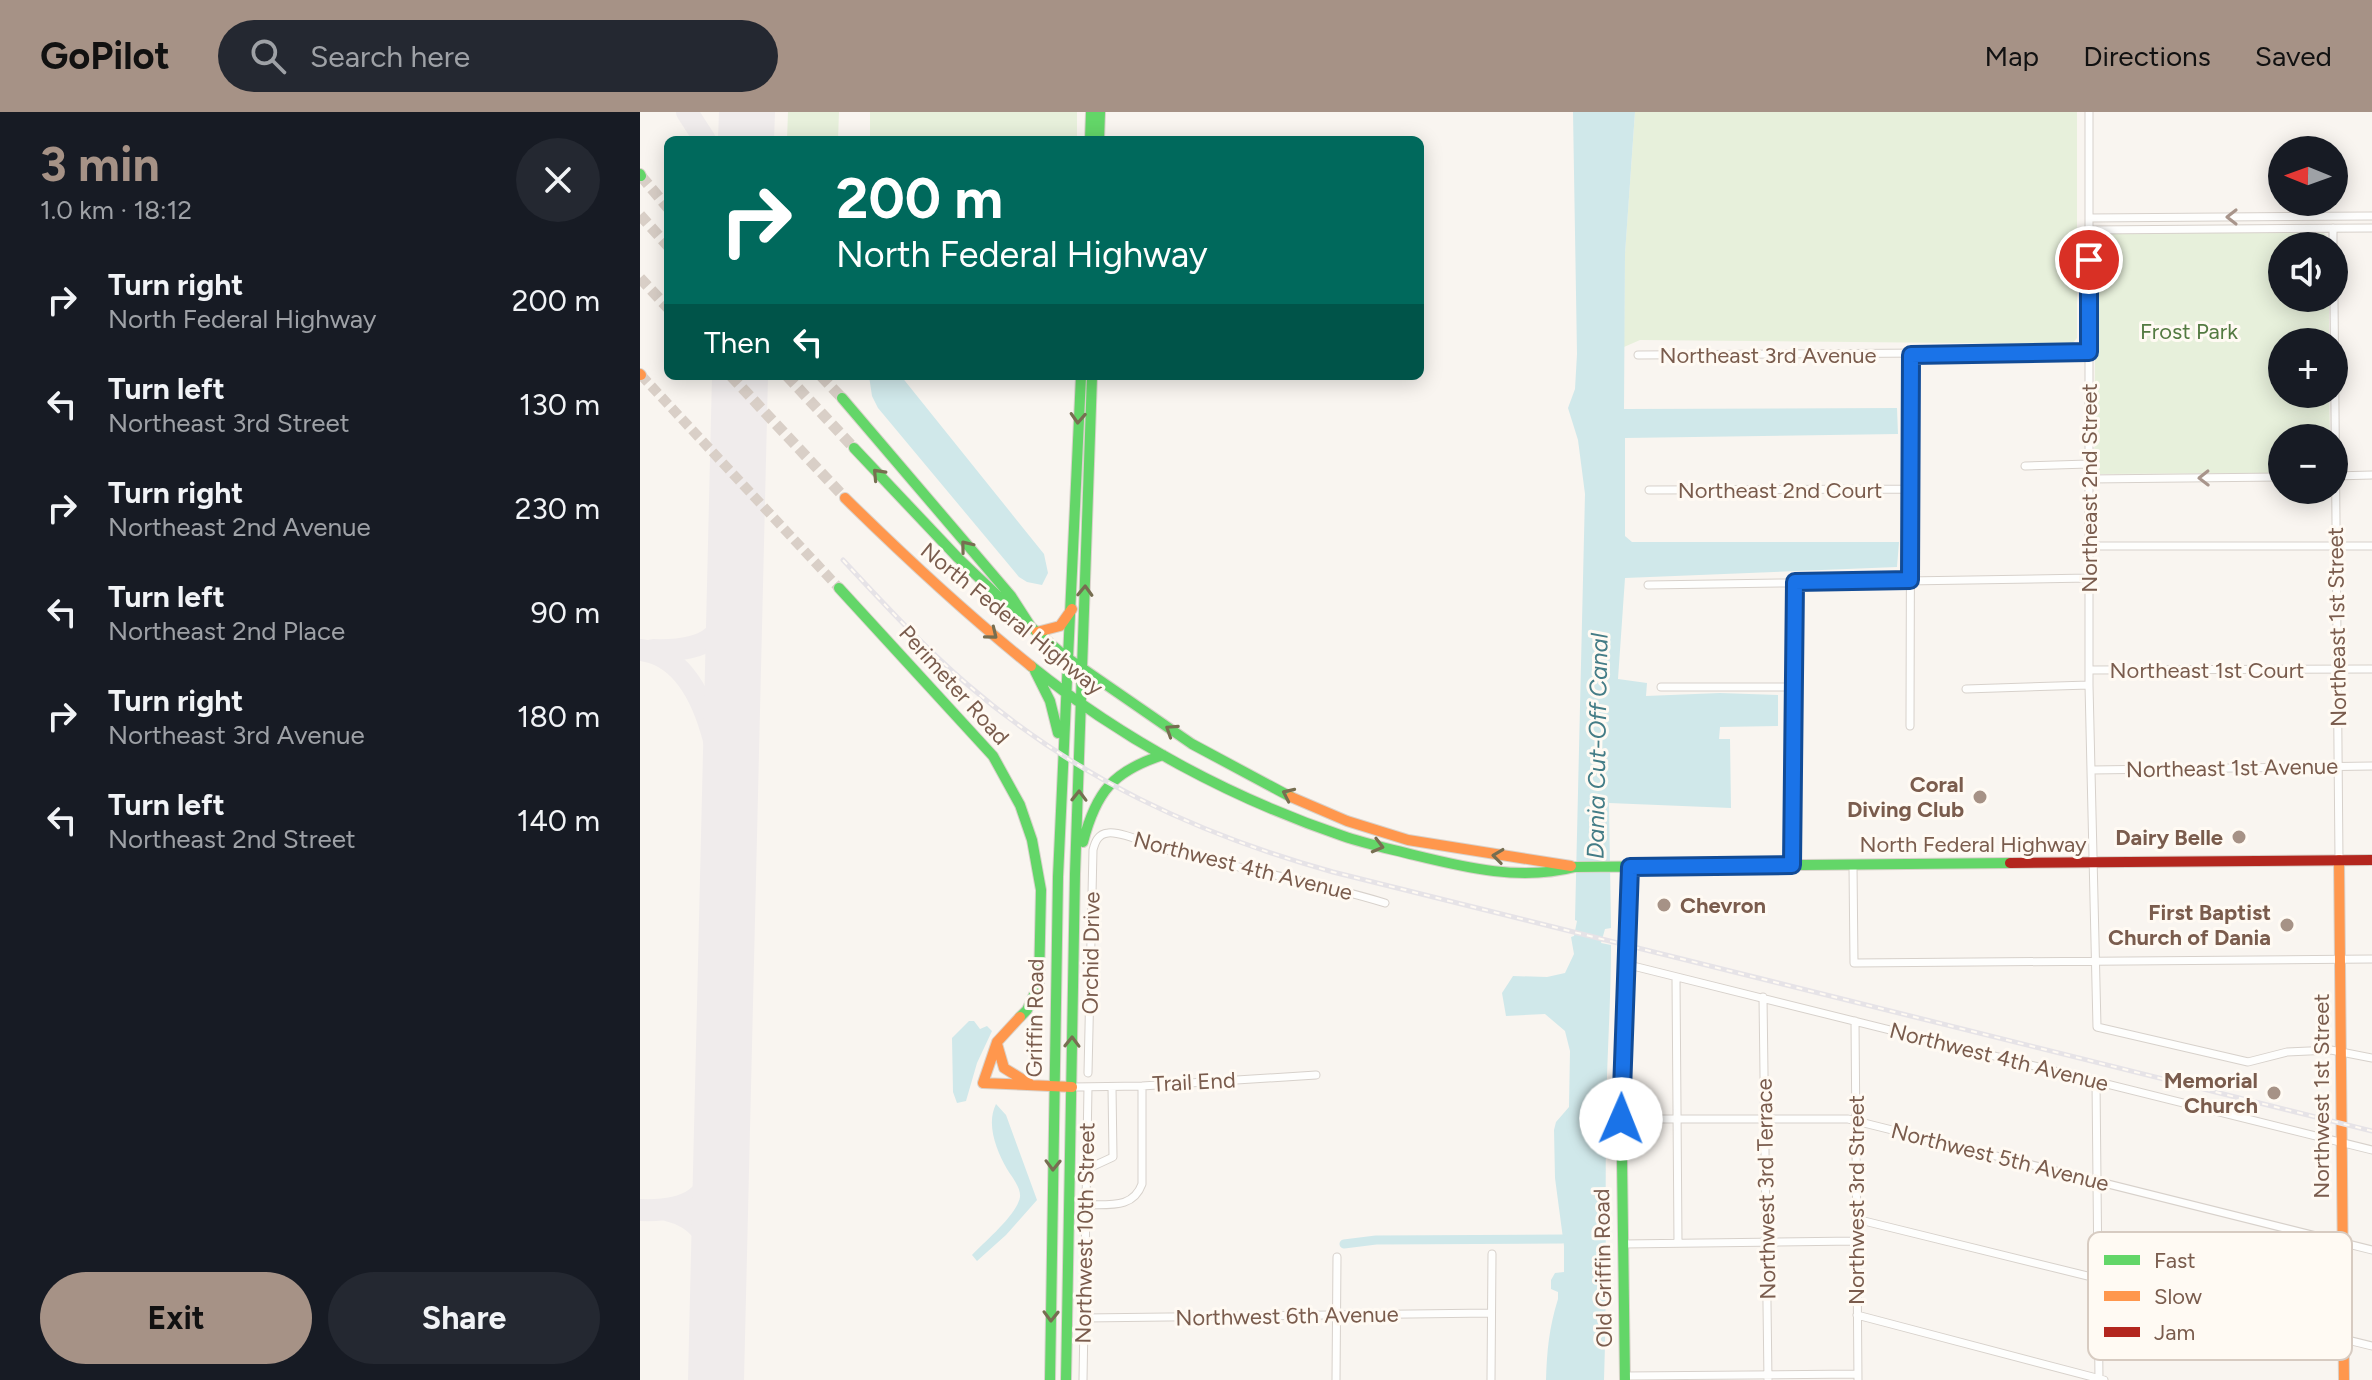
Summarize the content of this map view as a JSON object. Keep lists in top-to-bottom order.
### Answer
{
  "streets": {
    "main road": [
      "North Federal Highway",
      "Perimeter Road",
      "Griffin Road",
      "Northwest 1st Street",
      "Old Griffin Road"
    ],
    "street": [
      "Northeast 3rd Avenue",
      "Northeast 2nd Street",
      "Northeast 2nd Court",
      "Northeast 1st Street",
      "Northeast 1st Court",
      "Northeast 1st Avenue",
      "Northwest 4th Avenue",
      "Orchid Drive",
      "Trail End",
      "Northwest 5th Avenue",
      "Northwest 3rd Terrace",
      "Northwest 3rd Street",
      "Northwest 10th Street",
      "Northwest 6th Avenue"
    ]
  },
  "crossings": [
    ["Northeast 3rd Avenue", "Northeast 2nd Street"],
    ["Northeast 2nd Street", "North Federal Highway"],
    ["Northeast 2nd Street", "Northeast 1st Court"],
    ["Northeast 2nd Street", "Northeast 1st Avenue"],
    ["Northeast 2nd Street", "Northwest 1st Street"],
    ["North Federal Highway", "Northeast 1st Street"],
    ["North Federal Highway", "Griffin Road"],
    ["North Federal Highway", "Northwest 1st Street"],
    ["North Federal Highway", "Old Griffin Road"],
    ["Northeast 1st Street", "Northeast 1st Court"],
    ["Northeast 1st Street", "Northeast 1st Avenue"],
    ["Northeast 1st Street", "Northwest 1st Street"],
    ["Perimeter Road", "Griffin Road"],
    ["Perimeter Road", "Trail End"],
    ["Northwest 4th Avenue", "Orchid Drive"],
    ["Northwest 4th Avenue", "Northwest 1st Street"],
    ["Northwest 4th Avenue", "Northwest 3rd Terrace"],
    ["Northwest 4th Avenue", "Northwest 3rd Street"],
    ["Northwest 4th Avenue", "Old Griffin Road"],
    ["Griffin Road", "Trail End"],
    ["Trail End", "Northwest 10th Street"],
    ["Northwest 5th Avenue", "Northwest 3rd Terrace"],
    ["Northwest 5th Avenue", "Northwest 3rd Street"],
    ["Northwest 5th Avenue", "Old Griffin Road"],
    ["Northwest 10th Street", "Northwest 6th Avenue"]
  ],
  "water": ["Dania Cut-Off Canal"],
  "parks": ["Frost Park"],
  "places": [
    "Coral Diving Club",
    "Dairy Belle",
    "Chevron",
    "First Baptist Church of Dania",
    "Memorial Church"
  ],
  "legend": ["Fast", "Slow", "Jam"],
  "north": "left",
  "page": {
    "header": "GoPilot",
    "search": "Search here",
    "nav": ["Map", "Directions", "Saved"],
    "heading": ["3 min", "1.0 km · 18:12"],
    "map_buttons": ["+", "−"],
    "turn": ["200 m", "North Federal Highway"],
    "list": [
      {
        "name": "Turn right",
        "note": "North Federal Highway",
        "value": "200 m"
      },
      {
        "name": "Turn left",
        "note": "Northeast 3rd Street",
        "value": "130 m"
      },
      {
        "name": "Turn right",
        "note": "Northeast 2nd Avenue",
        "value": "230 m"
      },
      {
        "name": "Turn left",
        "note": "Northeast 2nd Place",
        "value": "90 m"
      },
      {
        "name": "Turn right",
        "note": "Northeast 3rd Avenue",
        "value": "180 m"
      },
      {
        "name": "Turn left",
        "note": "Northeast 2nd Street",
        "value": "140 m"
      }
    ],
    "then": "Then",
    "buttons": ["Exit", "Share"]
  }
}
